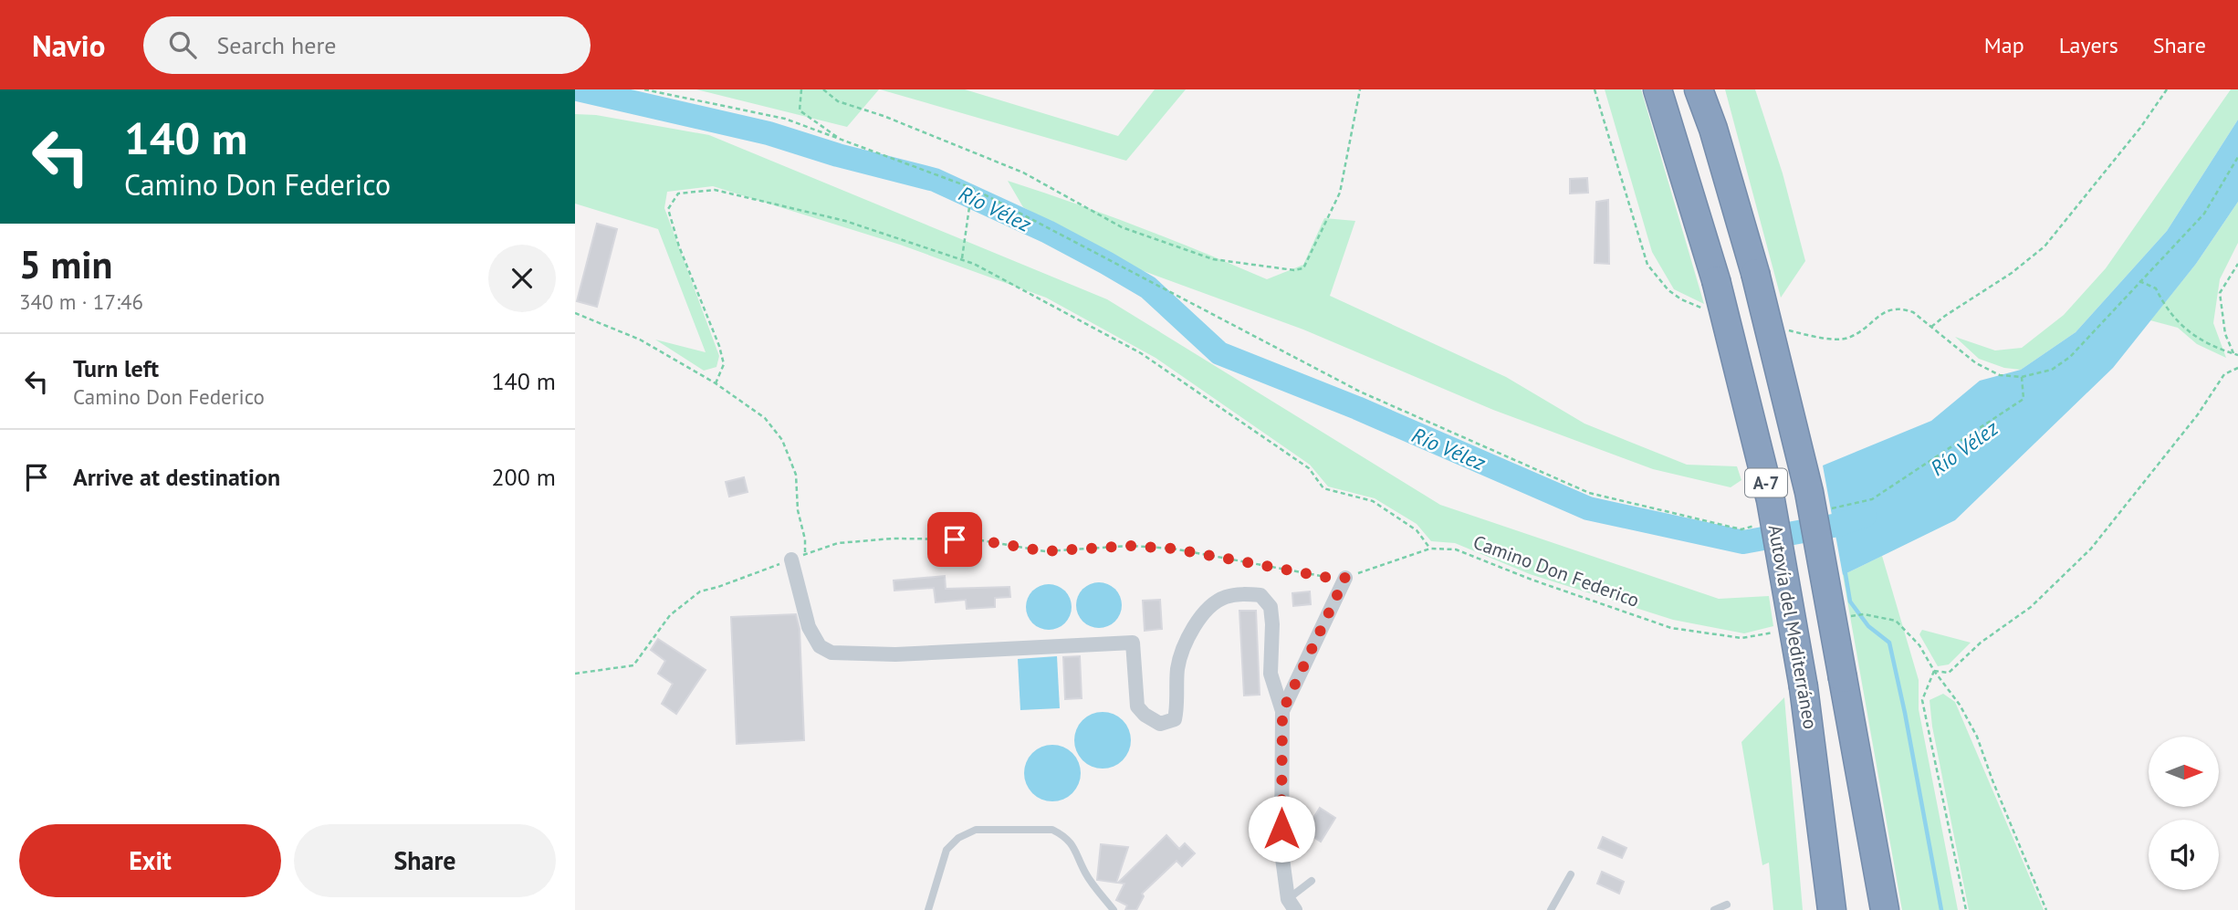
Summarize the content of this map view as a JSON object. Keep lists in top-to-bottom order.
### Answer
{
  "streets": {
    "highway": ["A-7", "Autovía del Mediterráneo"],
    "path": ["Camino Don Federico"]
  },
  "water": ["Río Vélez"],
  "north": "right",
  "page": {
    "header": "Navio",
    "search": "Search here",
    "nav": ["Map", "Layers", "Share"],
    "turn": ["140 m", "Camino Don Federico"],
    "heading": ["5 min", "340 m · 17:46"],
    "list": [
      {
        "name": "Turn left",
        "note": "Camino Don Federico",
        "value": "140 m"
      },
      {
        "name": "Arrive at destination",
        "value": "200 m"
      }
    ],
    "buttons": ["Exit", "Share"]
  }
}
